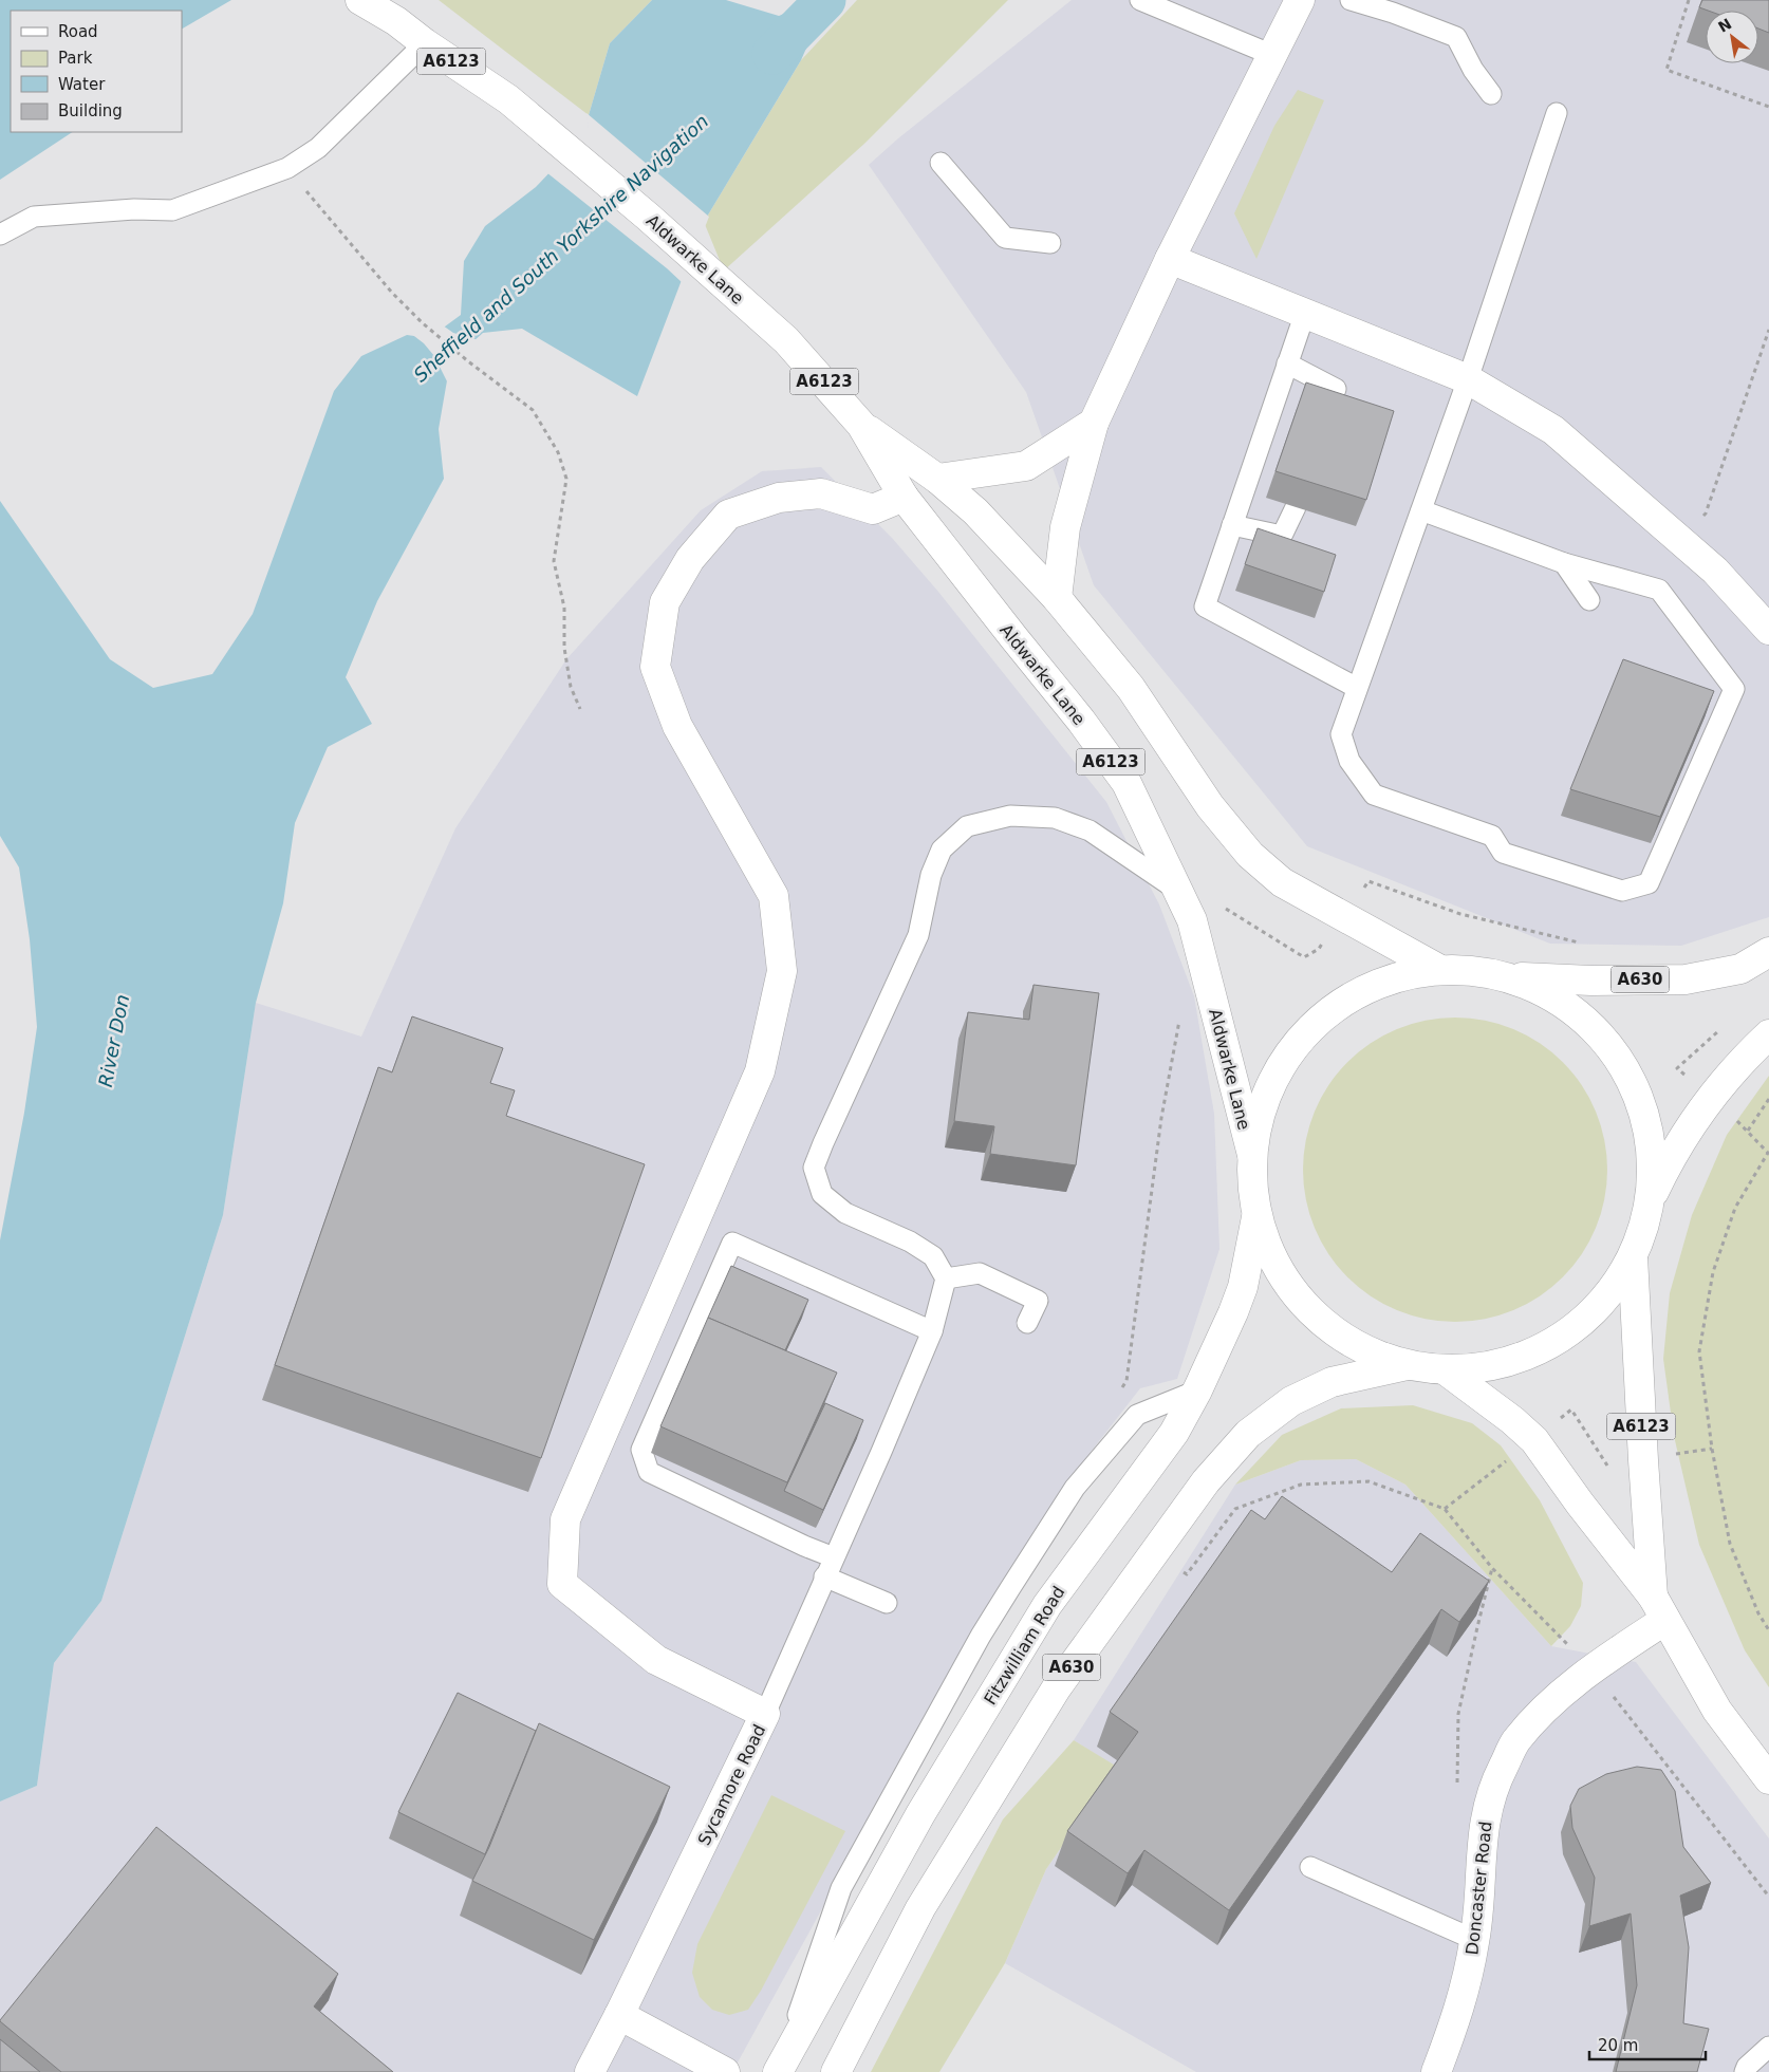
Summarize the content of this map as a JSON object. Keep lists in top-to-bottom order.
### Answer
{
  "streets": {
    "main road": [
      "A6123",
      "Aldwarke Lane",
      "A630",
      "Fitzwilliam Road",
      "Sycamore Road",
      "Doncaster Road"
    ]
  },
  "crossings": [
    ["A6123", "Doncaster Road"],
    ["Aldwarke Lane", "Sycamore Road"]
  ],
  "water": ["Sheffield and South Yorkshire Navigation", "River Don"],
  "legend": [
    "Road",
    "Park",
    "Water",
    "Building"
  ],
  "scale_bar": "20 m",
  "north": "top left"
}
